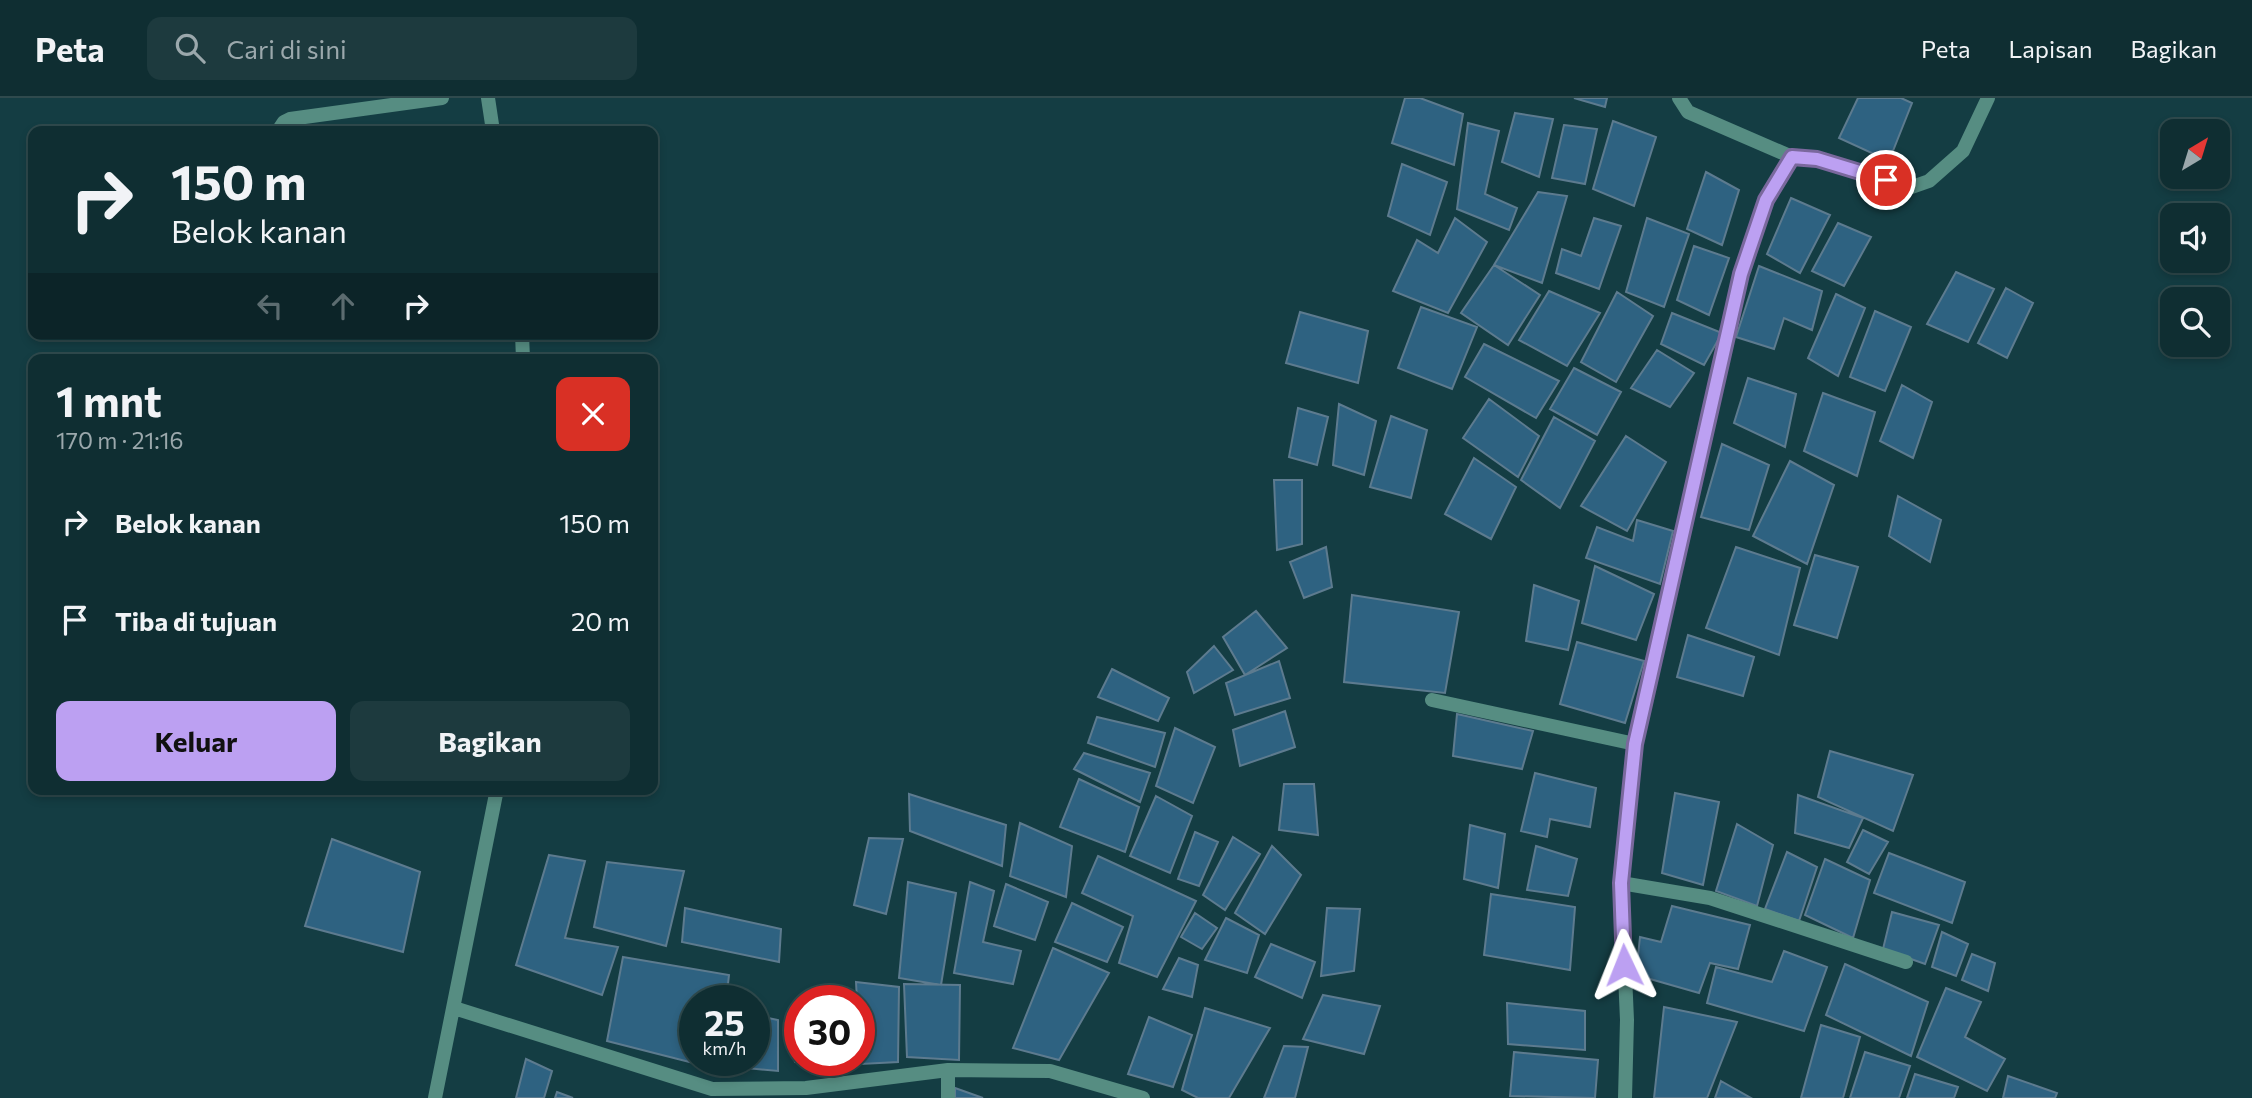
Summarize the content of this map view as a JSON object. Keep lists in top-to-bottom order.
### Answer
{
  "north": "top right",
  "page": {
    "header": "Peta",
    "search": "Cari di sini",
    "nav": ["Peta", "Lapisan", "Bagikan"],
    "turn": ["150 m", "Belok kanan"],
    "heading": ["1 mnt", "170 m · 21:16"],
    "list": [
      {
        "name": "Belok kanan",
        "value": "150 m"
      },
      {
        "name": "Tiba di tujuan",
        "value": "20 m"
      }
    ],
    "buttons": ["Keluar", "Bagikan"],
    "speed": "25 km/h",
    "limit": "30"
  }
}
